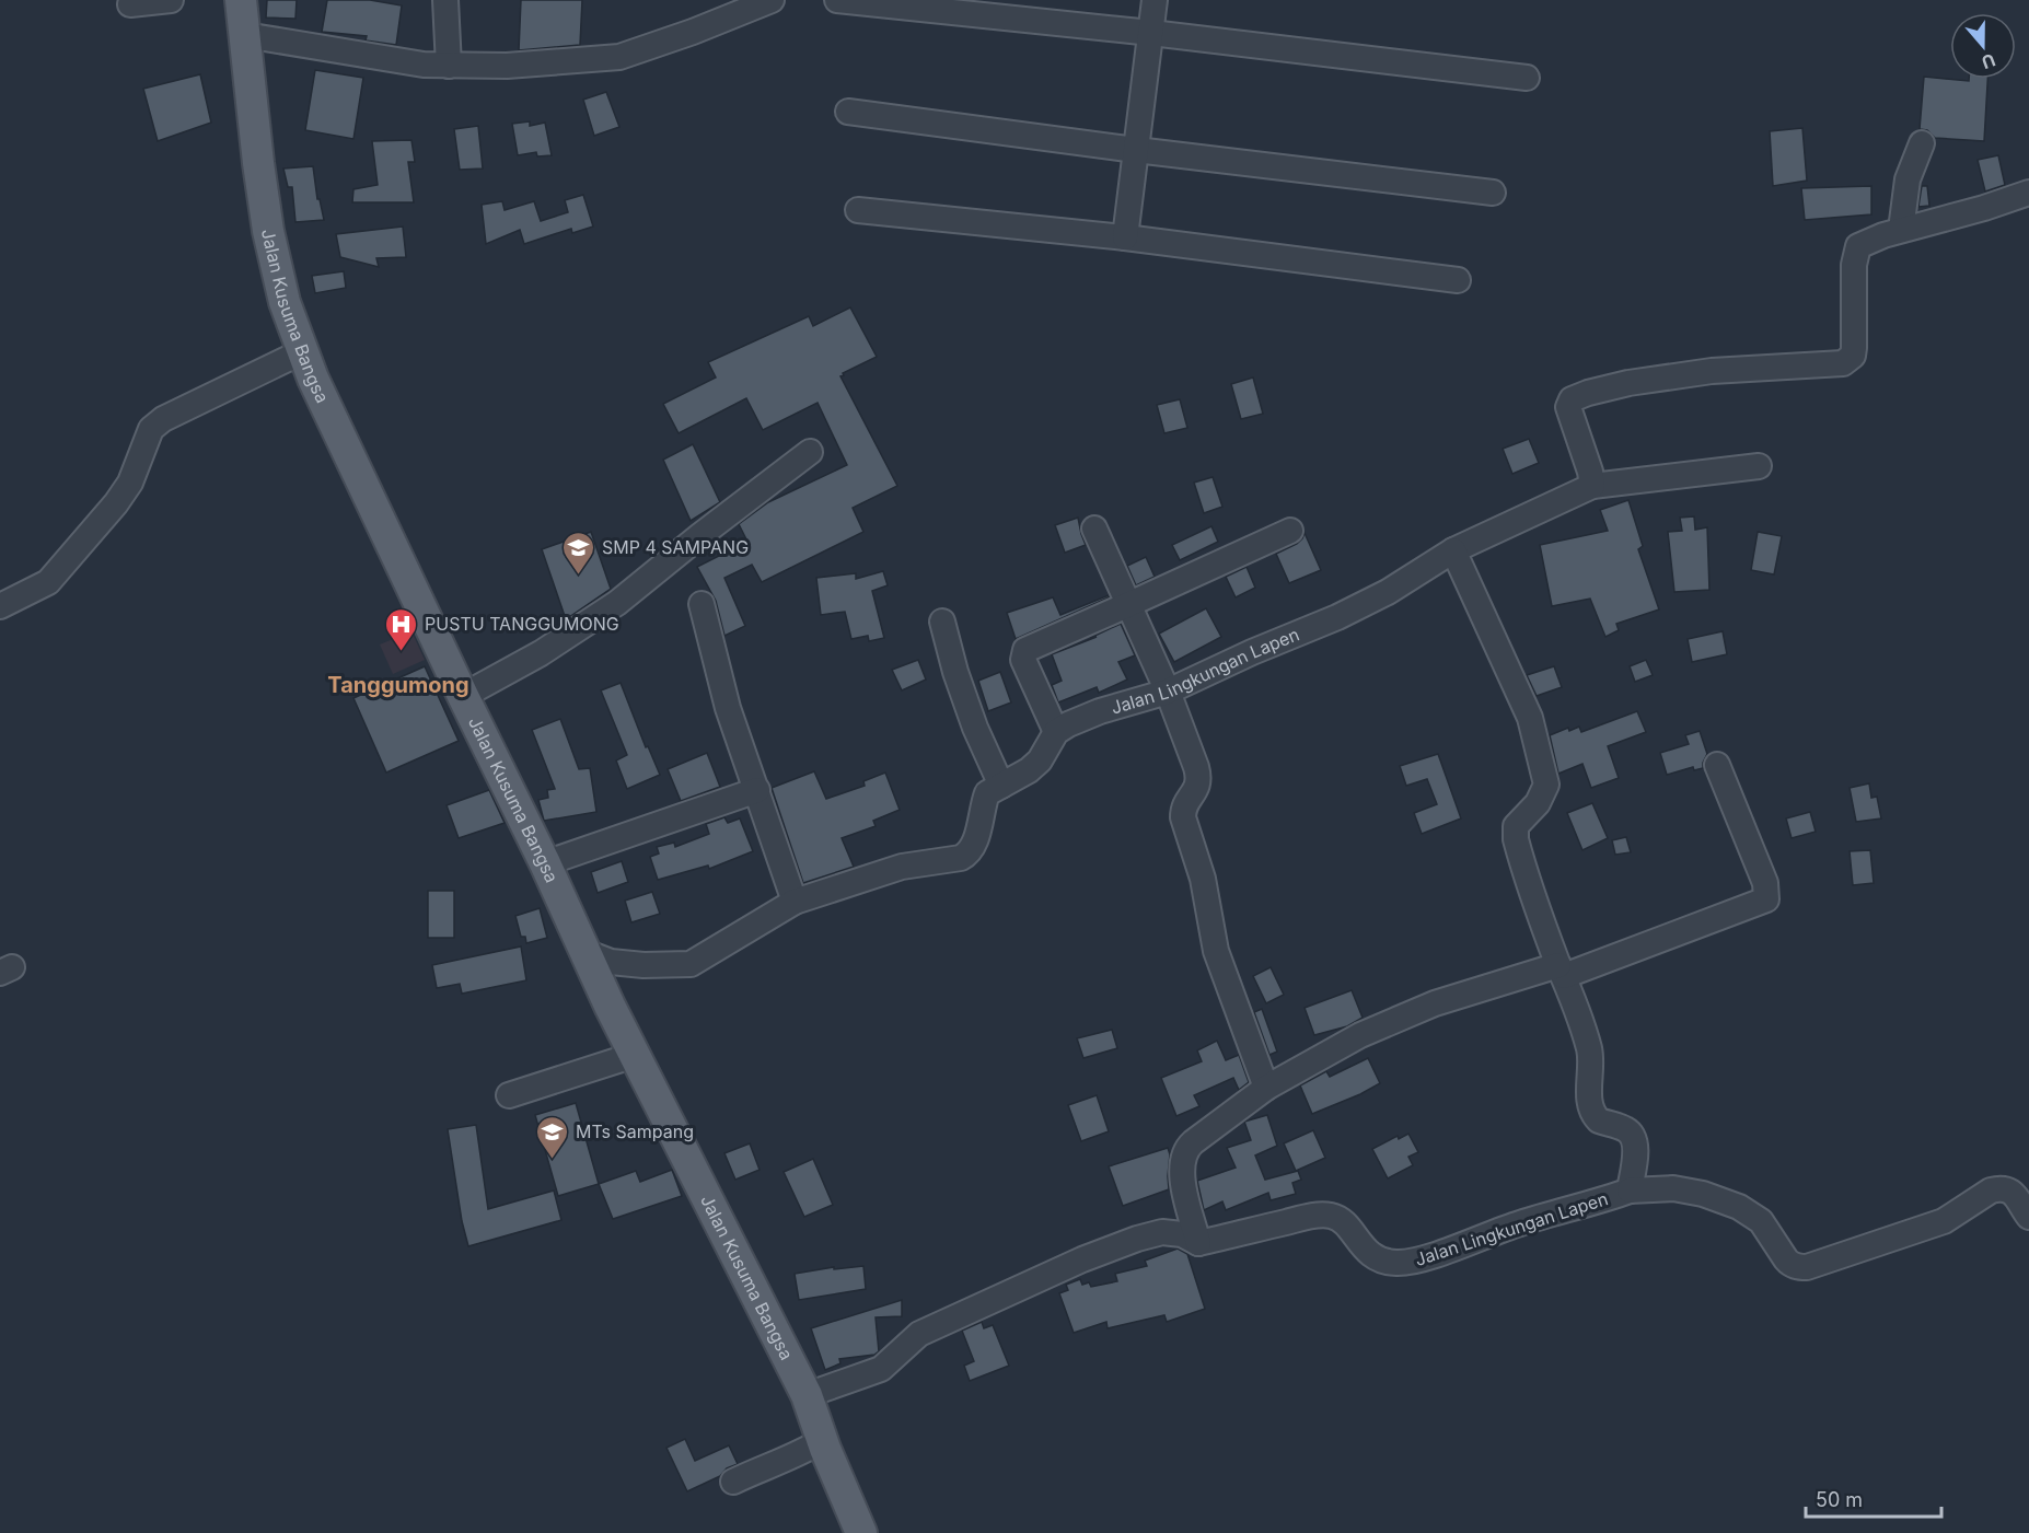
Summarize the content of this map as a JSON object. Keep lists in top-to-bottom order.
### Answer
{
  "streets": {
    "main road": ["Jalan Kusuma Bangsa"],
    "street": ["Jalan Lingkungan Lapen"]
  },
  "districts": ["Tanggumong"],
  "places": {
    "school or university": ["SMP 4 SAMPANG", "MTs Sampang"],
    "hospital": ["PUSTU TANGGUMONG"]
  },
  "scale_bar": "50 m",
  "north": "bottom"
}
